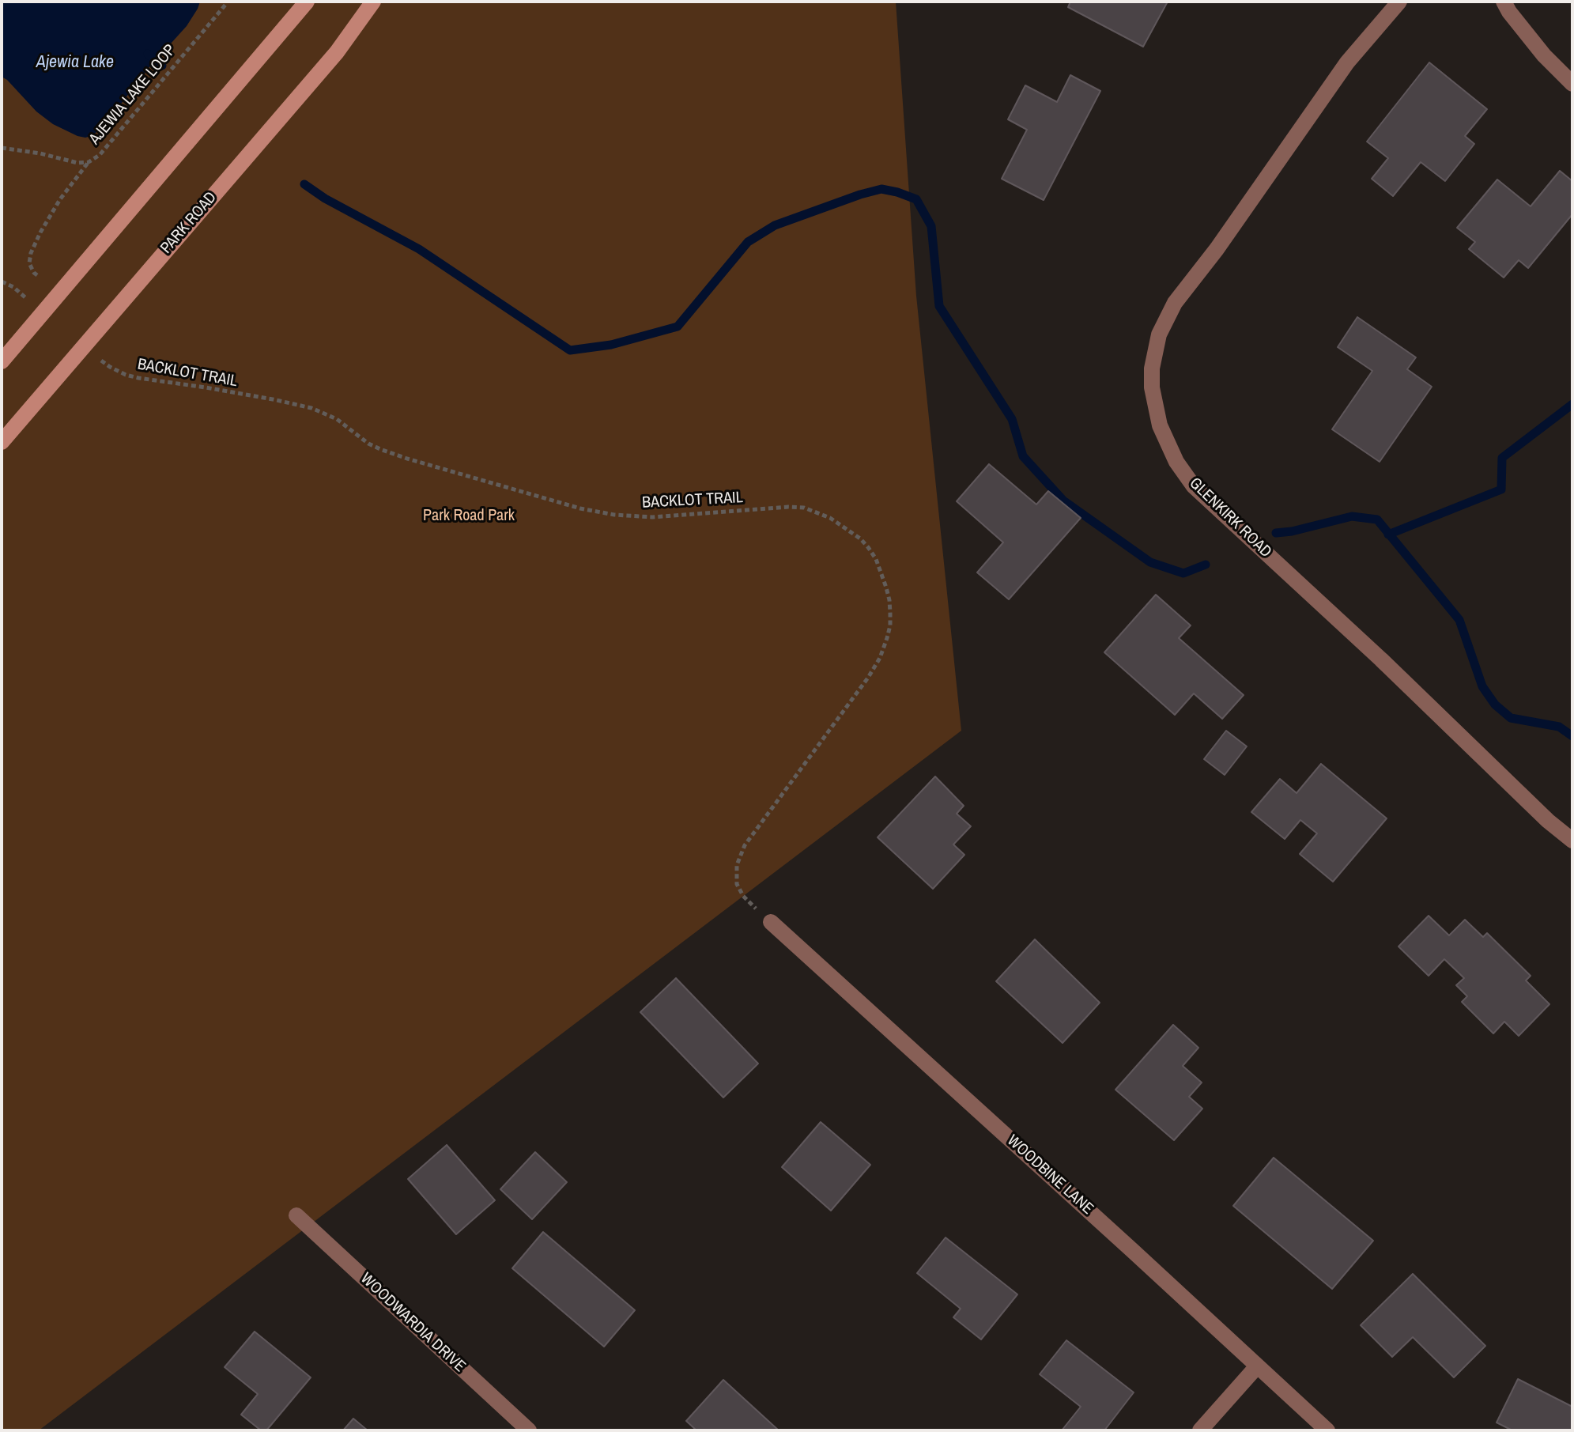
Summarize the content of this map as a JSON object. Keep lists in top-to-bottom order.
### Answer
{
  "streets": {
    "main road": ["PARK ROAD"],
    "street": ["GLENKIRK ROAD", "WOODBINE LANE", "WOODWARDIA DRIVE"],
    "path": ["AJEWIA LAKE LOOP", "BACKLOT TRAIL"]
  },
  "crossings": [
    ["BACKLOT TRAIL", "WOODBINE LANE"]
  ],
  "water": ["Ajewia Lake"],
  "parks": ["Park Road Park"]
}
